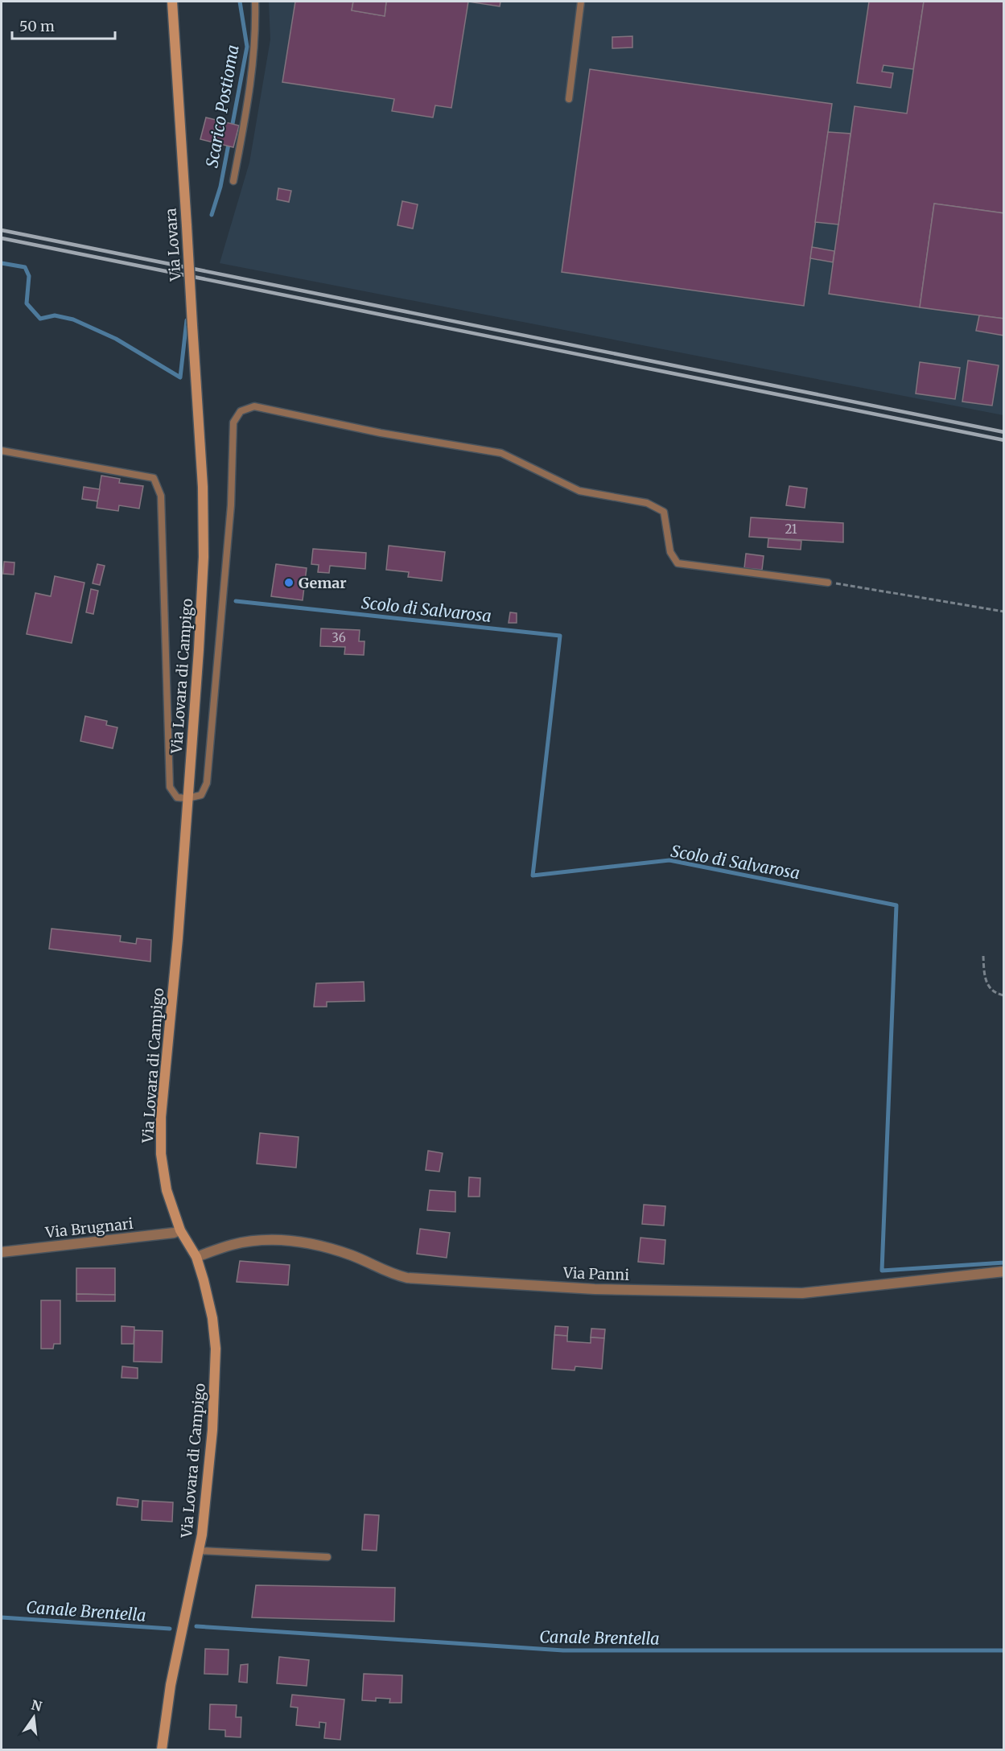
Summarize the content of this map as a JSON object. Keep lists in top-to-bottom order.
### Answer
{
  "streets": {
    "street": [
      "Via Lovara",
      "Via Lovara di Campigo",
      "Via Brugnari",
      "Via Panni"
    ]
  },
  "crossings": [
    ["Via Lovara", "Via Lovara di Campigo"],
    ["Via Lovara di Campigo", "Via Brugnari"],
    ["Via Lovara di Campigo", "Via Panni"]
  ],
  "water": ["Scarico Postioma", "Scolo di Salvarosa", "Canale Brentella"],
  "places": ["Gemar"],
  "house_numbers": ["21", "36"],
  "scale_bar": "50 m",
  "north": "top"
}
